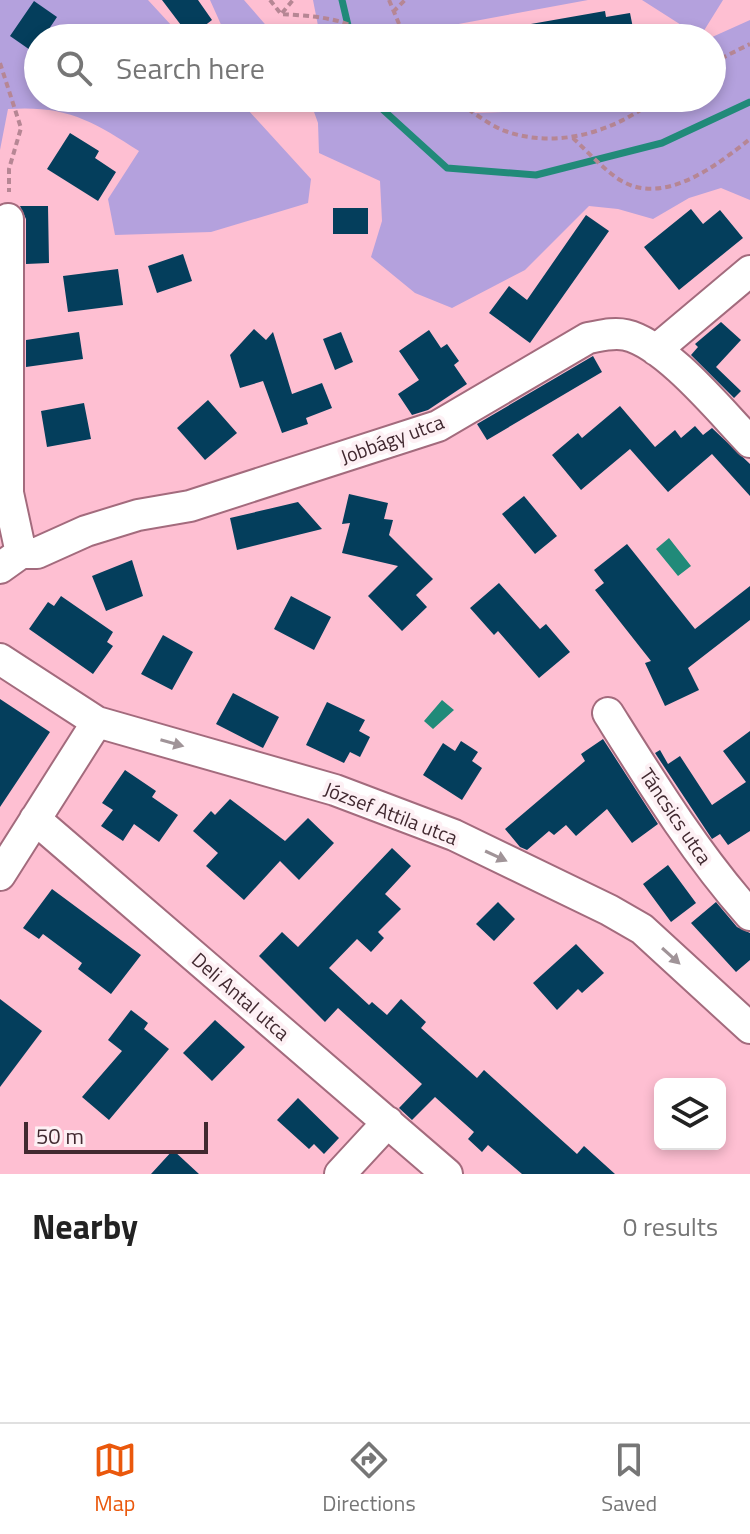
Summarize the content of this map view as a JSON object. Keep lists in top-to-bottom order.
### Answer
{
  "streets": {
    "street": [
      "Jobbágy utca",
      "József Attila utca",
      "Táncsics utca",
      "Deli Antal utca"
    ]
  },
  "one_way": ["József Attila utca"],
  "scale_bar": "50 m",
  "page": {
    "search": "Search here",
    "scale": "50 m",
    "heading": ["Nearby", "0 results"],
    "nav": ["Map", "Directions", "Saved"]
  }
}
